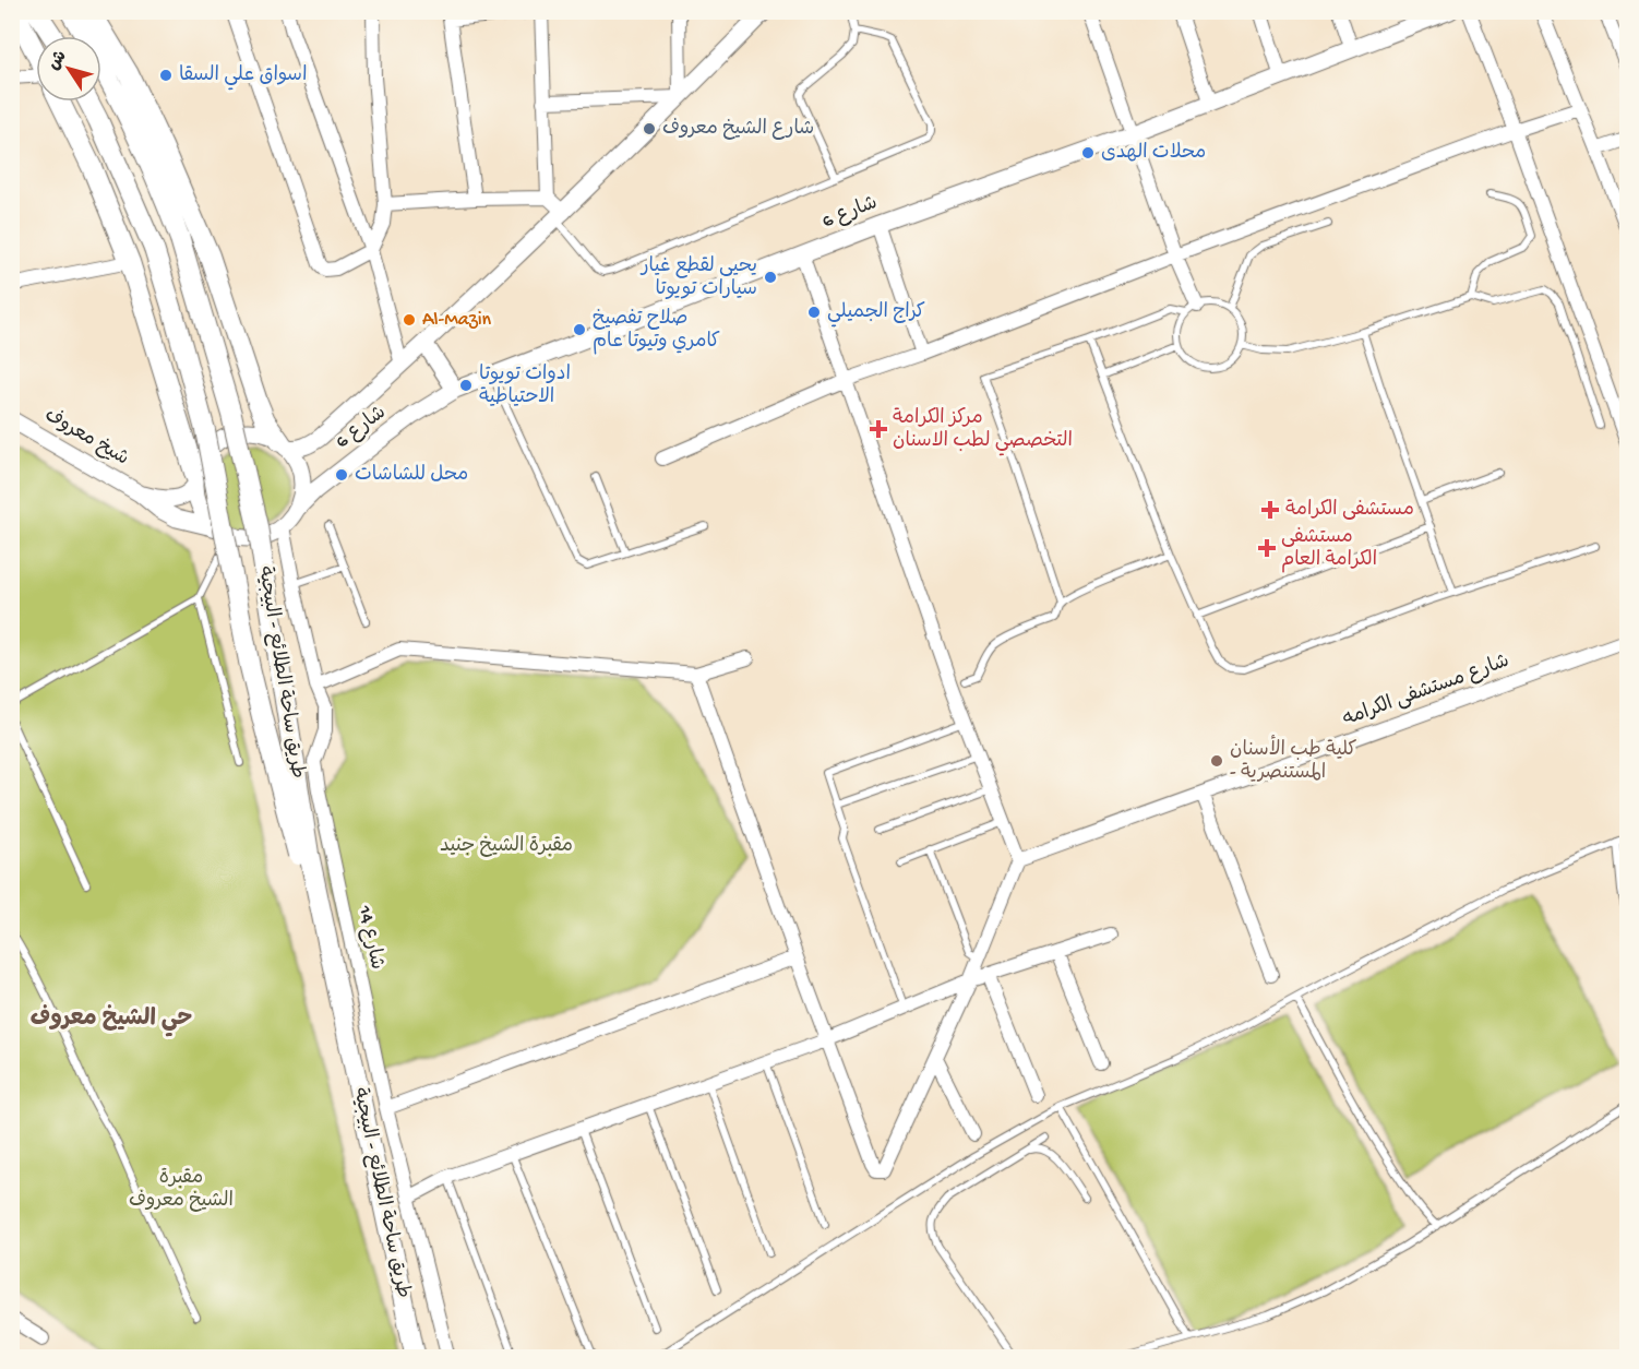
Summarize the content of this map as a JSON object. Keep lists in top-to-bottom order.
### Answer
{
  "streets": {
    "main road": ["طريق ساحة الطلائع - البيجية"],
    "street": [
      "شارع 6",
      "شیخ معروف",
      "شارع مستشفى الكرامه",
      "شارع 14"
    ]
  },
  "crossings": [
    ["شارع 6", "شیخ معروف"],
    ["شارع 6", "شارع 14"],
    ["شیخ معروف", "شارع 14"]
  ],
  "districts": ["حي الشيخ معروف"],
  "parks": ["مقبرة الشيخ جنيد", "مقبرة الشيخ معروف"],
  "places": {
    "other": [
      "اسواق علي السقا",
      "شارع الشيخ معروف",
      "محلات الهدى",
      "يحيى لقطع غيار سيارات تويوتا",
      "كراج الجميلي",
      "Al-Mazin",
      "صلاح تفصيخ كامري وتيوتا عام",
      "ادوات تويوتا الاحتياطية",
      "محل للشاشات",
      "كلية طب الأسنان - المستنصرية"
    ],
    "health": ["مركز الكرامة التخصصي لطب الاسنان", "مستشفى الكرامة", "مستشفى الكرامة العام"]
  },
  "north": "top left"
}
